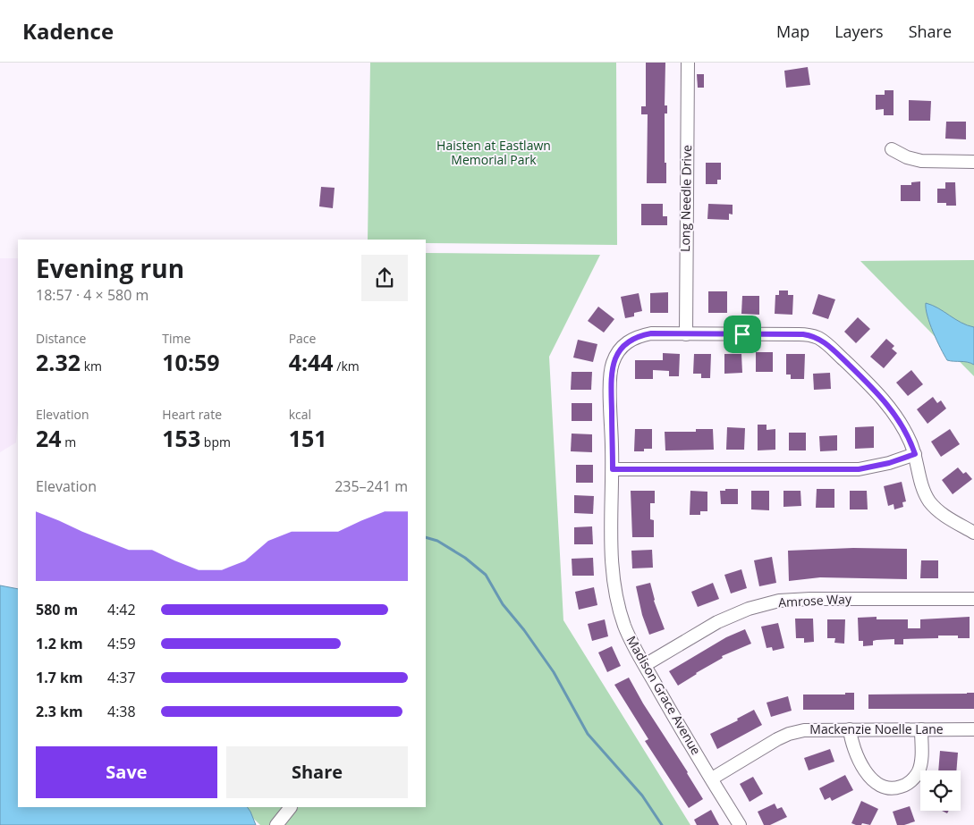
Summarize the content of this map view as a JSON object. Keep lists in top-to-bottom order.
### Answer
{
  "streets": {
    "street": [
      "Long Needle Drive",
      "Amrose Way",
      "Madison Grace Avenue",
      "Mackenzie Noelle Lane"
    ]
  },
  "crossings": [
    ["Long Needle Drive", "Madison Grace Avenue"],
    ["Amrose Way", "Madison Grace Avenue"],
    ["Madison Grace Avenue", "Mackenzie Noelle Lane"]
  ],
  "parks": ["Haisten at Eastlawn Memorial Park"],
  "page": {
    "header": "Kadence",
    "nav": ["Map", "Layers", "Share"],
    "heading": ["Evening run", "18:57 · 4 × 580 m"],
    "stats": [
      ["Distance", "2.32 km"],
      ["Time", "10:59"],
      ["Pace", "4:44 /km"],
      ["Elevation", "24 m"],
      ["Heart rate", "153 bpm"],
      ["kcal", "151"]
    ],
    "chart": ["Elevation", "235–241 m"],
    "list": [
      {
        "name": "580 m",
        "note": "4:42"
      },
      {
        "name": "1.2 km",
        "note": "4:59"
      },
      {
        "name": "1.7 km",
        "note": "4:37"
      },
      {
        "name": "2.3 km",
        "note": "4:38"
      }
    ],
    "buttons": ["Save", "Share"]
  }
}
